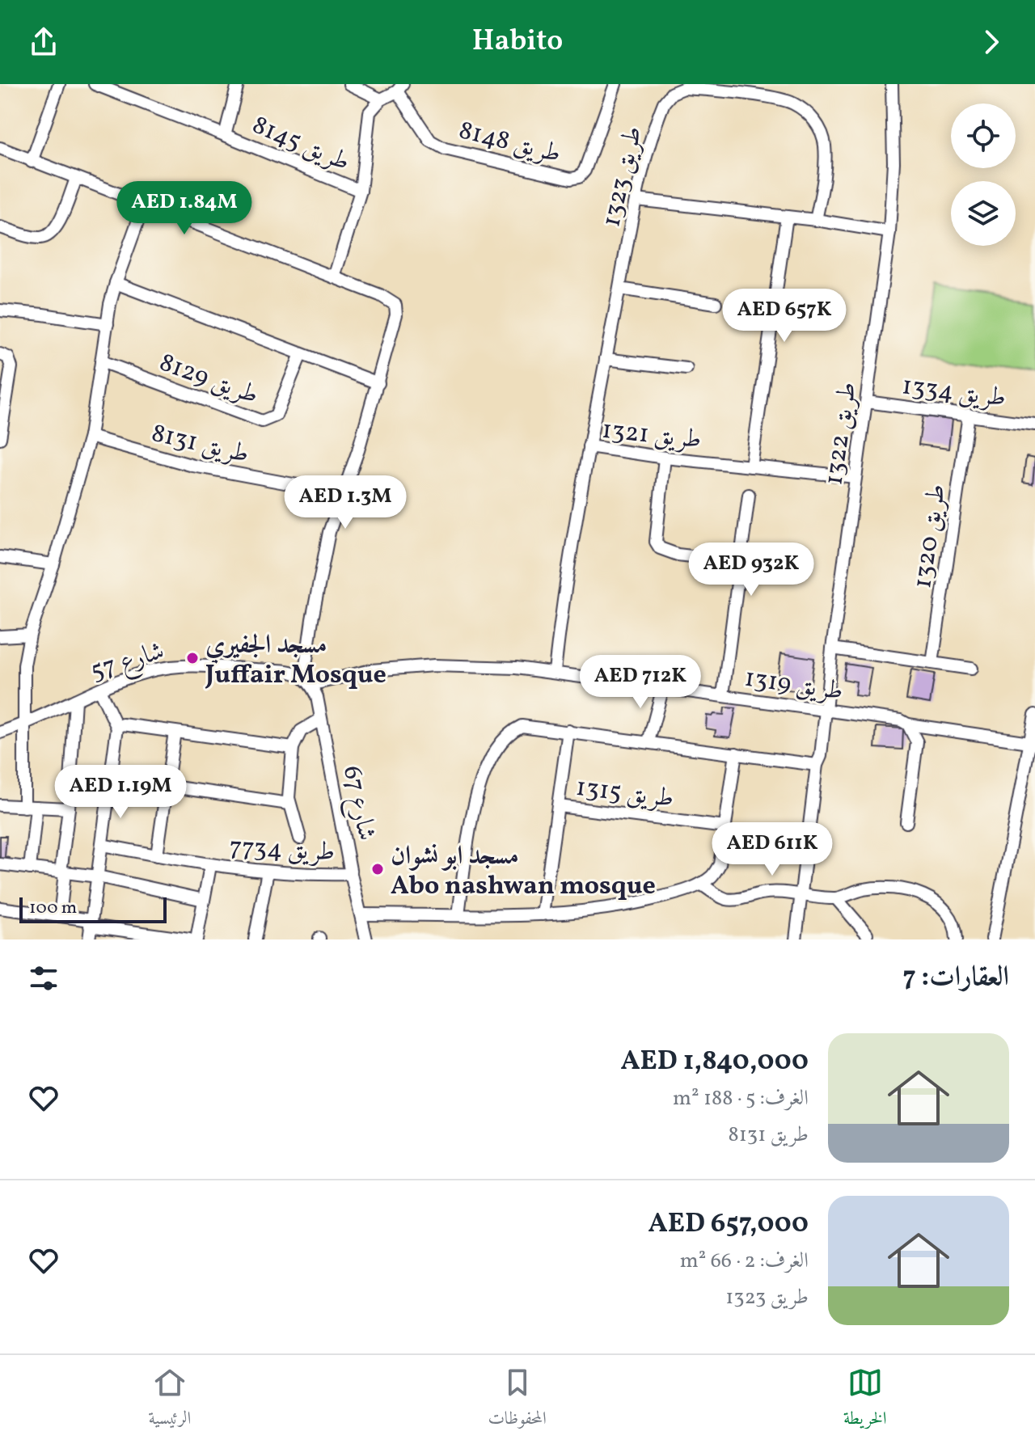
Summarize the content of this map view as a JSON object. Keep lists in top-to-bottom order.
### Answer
{
  "streets": {
    "street": [
      "طريق 8148",
      "طريق 8145",
      "طريق 1323",
      "طريق 8129",
      "طريق 1334",
      "طريق 1321",
      "طريق 1322",
      "طريق 8131",
      "طريق 1320",
      "شارع 57",
      "طريق 1319",
      "طريق 1315",
      "شارع 67",
      "طريق 7734"
    ]
  },
  "crossings": [
    ["طريق 1323", "طريق 1321"],
    ["طريق 1334", "طريق 1322"],
    ["طريق 1334", "طريق 1320"],
    ["طريق 1321", "طريق 1322"],
    ["طريق 1321", "طريق 1319"],
    ["طريق 1322", "طريق 1319"],
    ["طريق 1322", "طريق 1315"],
    ["شارع 57", "شارع 67"],
    ["طريق 1319", "شارع 67"],
    ["شارع 67", "طريق 7734"]
  ],
  "places": ["مسجد الجفيري Juffair Mosque", "مسجد ابو نشوان Abo nashwan mosque"],
  "scale_bar": "100 m",
  "page": {
    "header": "Habito",
    "price": [
      "AED 1.84M",
      "AED 657K",
      "AED 1.3M",
      "AED 932K",
      "AED 712K",
      "AED 1.19M",
      "AED 611K"
    ],
    "scale": "100 m",
    "heading": "العقارات: 7",
    "list": [
      {
        "name": "AED 1,840,000",
        "note": "الغرف: 5 · 188 m² · طريق 8131"
      },
      {
        "name": "AED 657,000",
        "note": "الغرف: 2 · 66 m² · طريق 1323"
      }
    ],
    "tabs": ["الخريطة", "المحفوظات", "الرئيسية"]
  }
}
